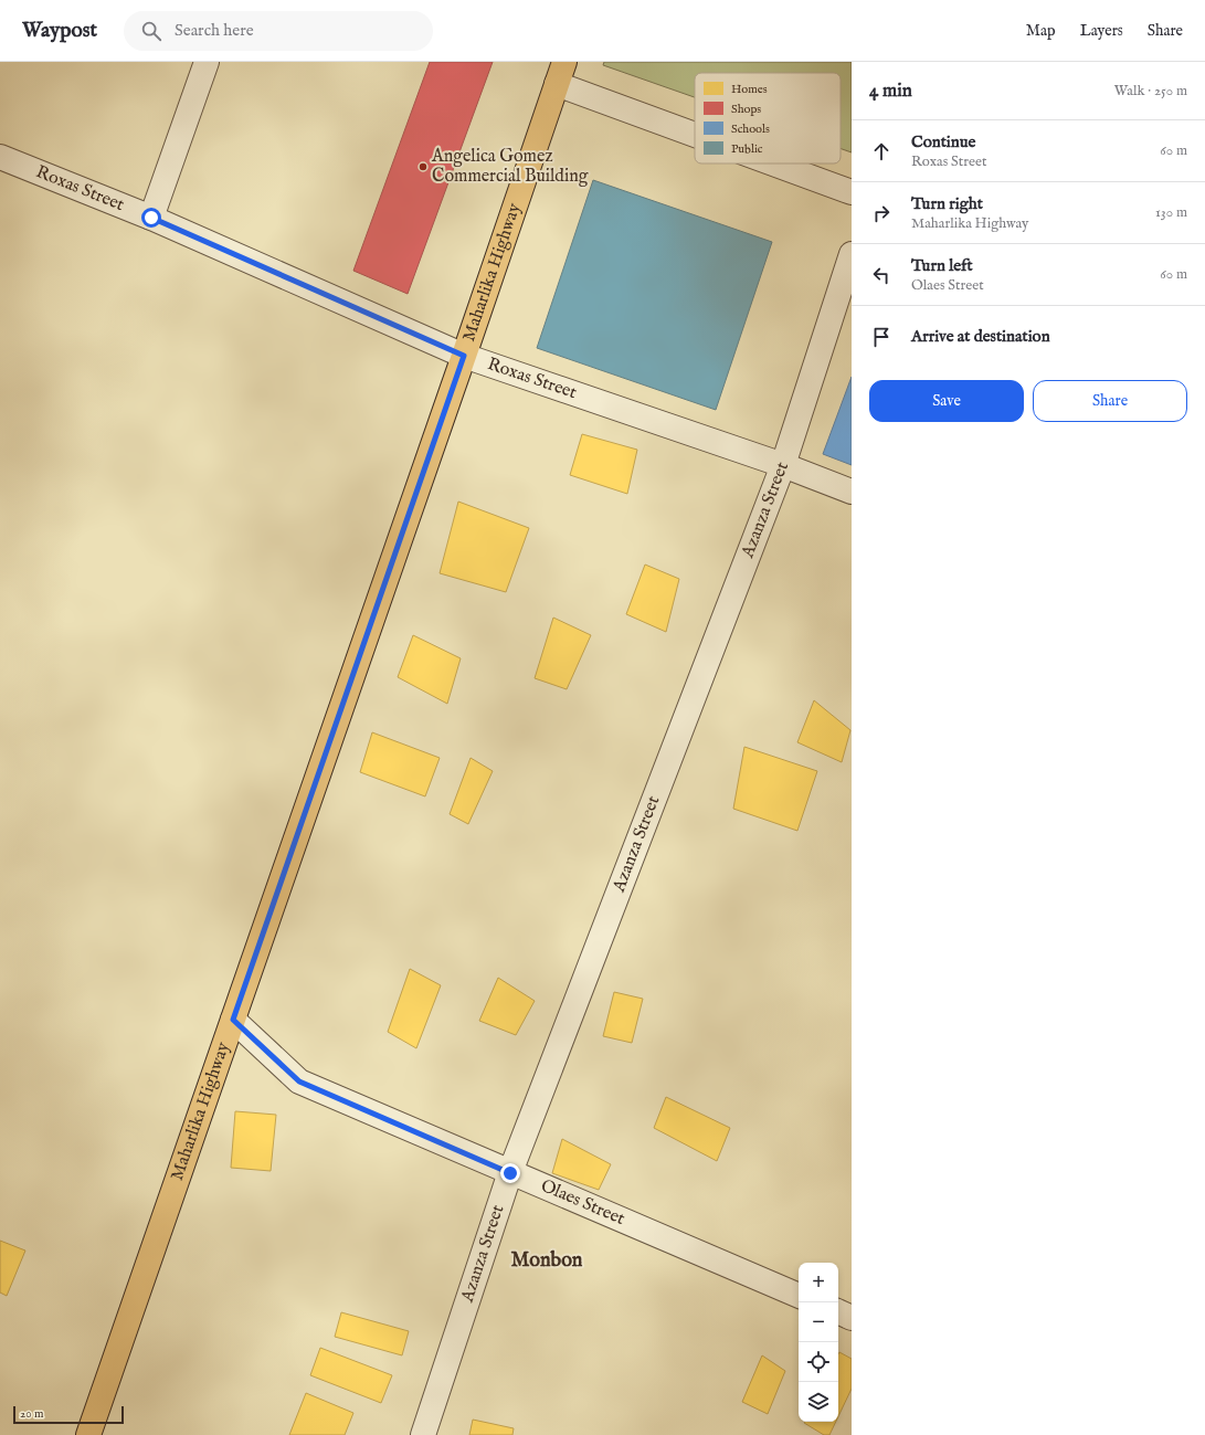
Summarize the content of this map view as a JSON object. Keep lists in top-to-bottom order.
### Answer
{
  "streets": {
    "main road": ["Maharlika Highway"],
    "street": ["Roxas Street", "Azanza Street", "Olaes Street"]
  },
  "crossings": [
    ["Roxas Street", "Maharlika Highway"],
    ["Roxas Street", "Azanza Street"],
    ["Maharlika Highway", "Olaes Street"],
    ["Azanza Street", "Olaes Street"]
  ],
  "districts": ["Monbon"],
  "places": ["Angelica Gomez Commercial Building"],
  "legend": [
    "Homes",
    "Shops",
    "Schools",
    "Public"
  ],
  "scale_bar": "20 m",
  "page": {
    "header": "Waypost",
    "search": "Search here",
    "nav": ["Map", "Layers", "Share"],
    "heading": ["4 min", "Walk · 250 m"],
    "list": [
      ["Continue", "Roxas Street", "60 m"],
      ["Turn right", "Maharlika Highway", "130 m"],
      ["Turn left", "Olaes Street", "60 m"],
      "Arrive at destination"
    ],
    "buttons": ["Save", "Share"],
    "map_buttons": ["+", "−"],
    "scale": "20 m"
  }
}
